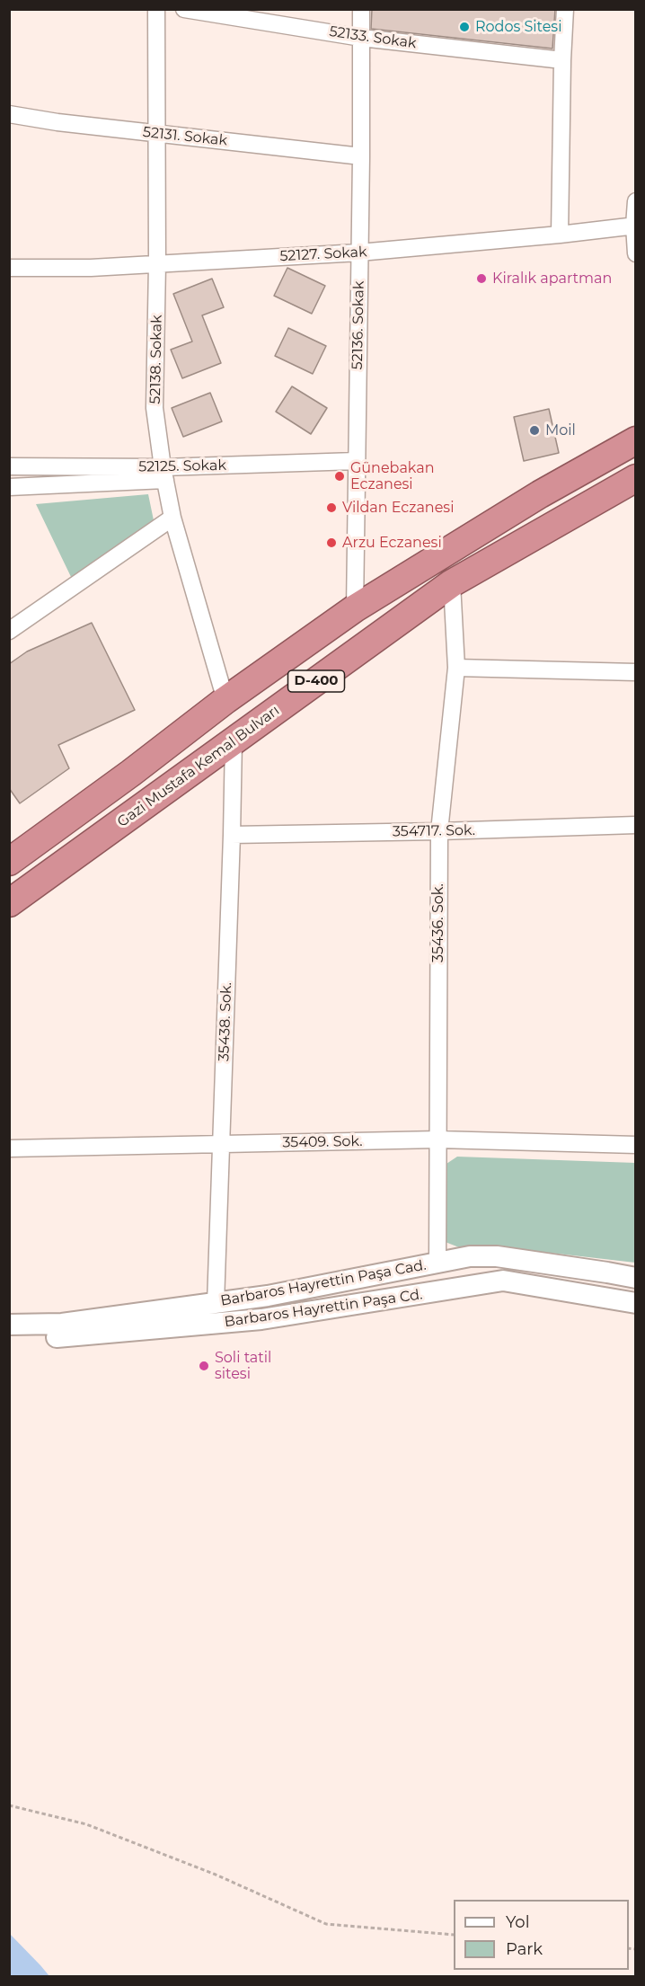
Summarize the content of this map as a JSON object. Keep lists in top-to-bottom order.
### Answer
{
  "streets": {
    "highway": ["D-400", "Gazi Mustafa Kemal Bulvarı"],
    "street": [
      "52133. Sokak",
      "52131. Sokak",
      "52127. Sokak",
      "52136. Sokak",
      "52138. Sokak",
      "52125. Sokak",
      "354717. Sok.",
      "35436. Sok.",
      "35438. Sok.",
      "35409. Sok.",
      "Barbaros Hayrettin Paşa Cad.",
      "Barbaros Hayrettin Paşa Cd."
    ]
  },
  "crossings": [
    ["52133. Sokak", "52136. Sokak"],
    ["52131. Sokak", "52136. Sokak"],
    ["52131. Sokak", "52138. Sokak"],
    ["52127. Sokak", "52136. Sokak"],
    ["52127. Sokak", "52138. Sokak"],
    ["52136. Sokak", "52125. Sokak"],
    ["52136. Sokak", "D-400"],
    ["52138. Sokak", "52125. Sokak"],
    ["52138. Sokak", "D-400"],
    ["Gazi Mustafa Kemal Bulvarı", "35436. Sok."],
    ["Gazi Mustafa Kemal Bulvarı", "35438. Sok."],
    ["354717. Sok.", "35436. Sok."],
    ["354717. Sok.", "35438. Sok."],
    ["35436. Sok.", "35409. Sok."],
    ["35436. Sok.", "Barbaros Hayrettin Paşa Cad."],
    ["35438. Sok.", "35409. Sok."],
    ["35438. Sok.", "Barbaros Hayrettin Paşa Cad."]
  ],
  "places": [
    "Rodos Sitesi",
    "Kiralık apartman",
    "Moil",
    "Günebakan Eczanesi",
    "Vildan Eczanesi",
    "Arzu Eczanesi",
    "Soli tatil sitesi"
  ],
  "legend": ["Yol", "Park"]
}
